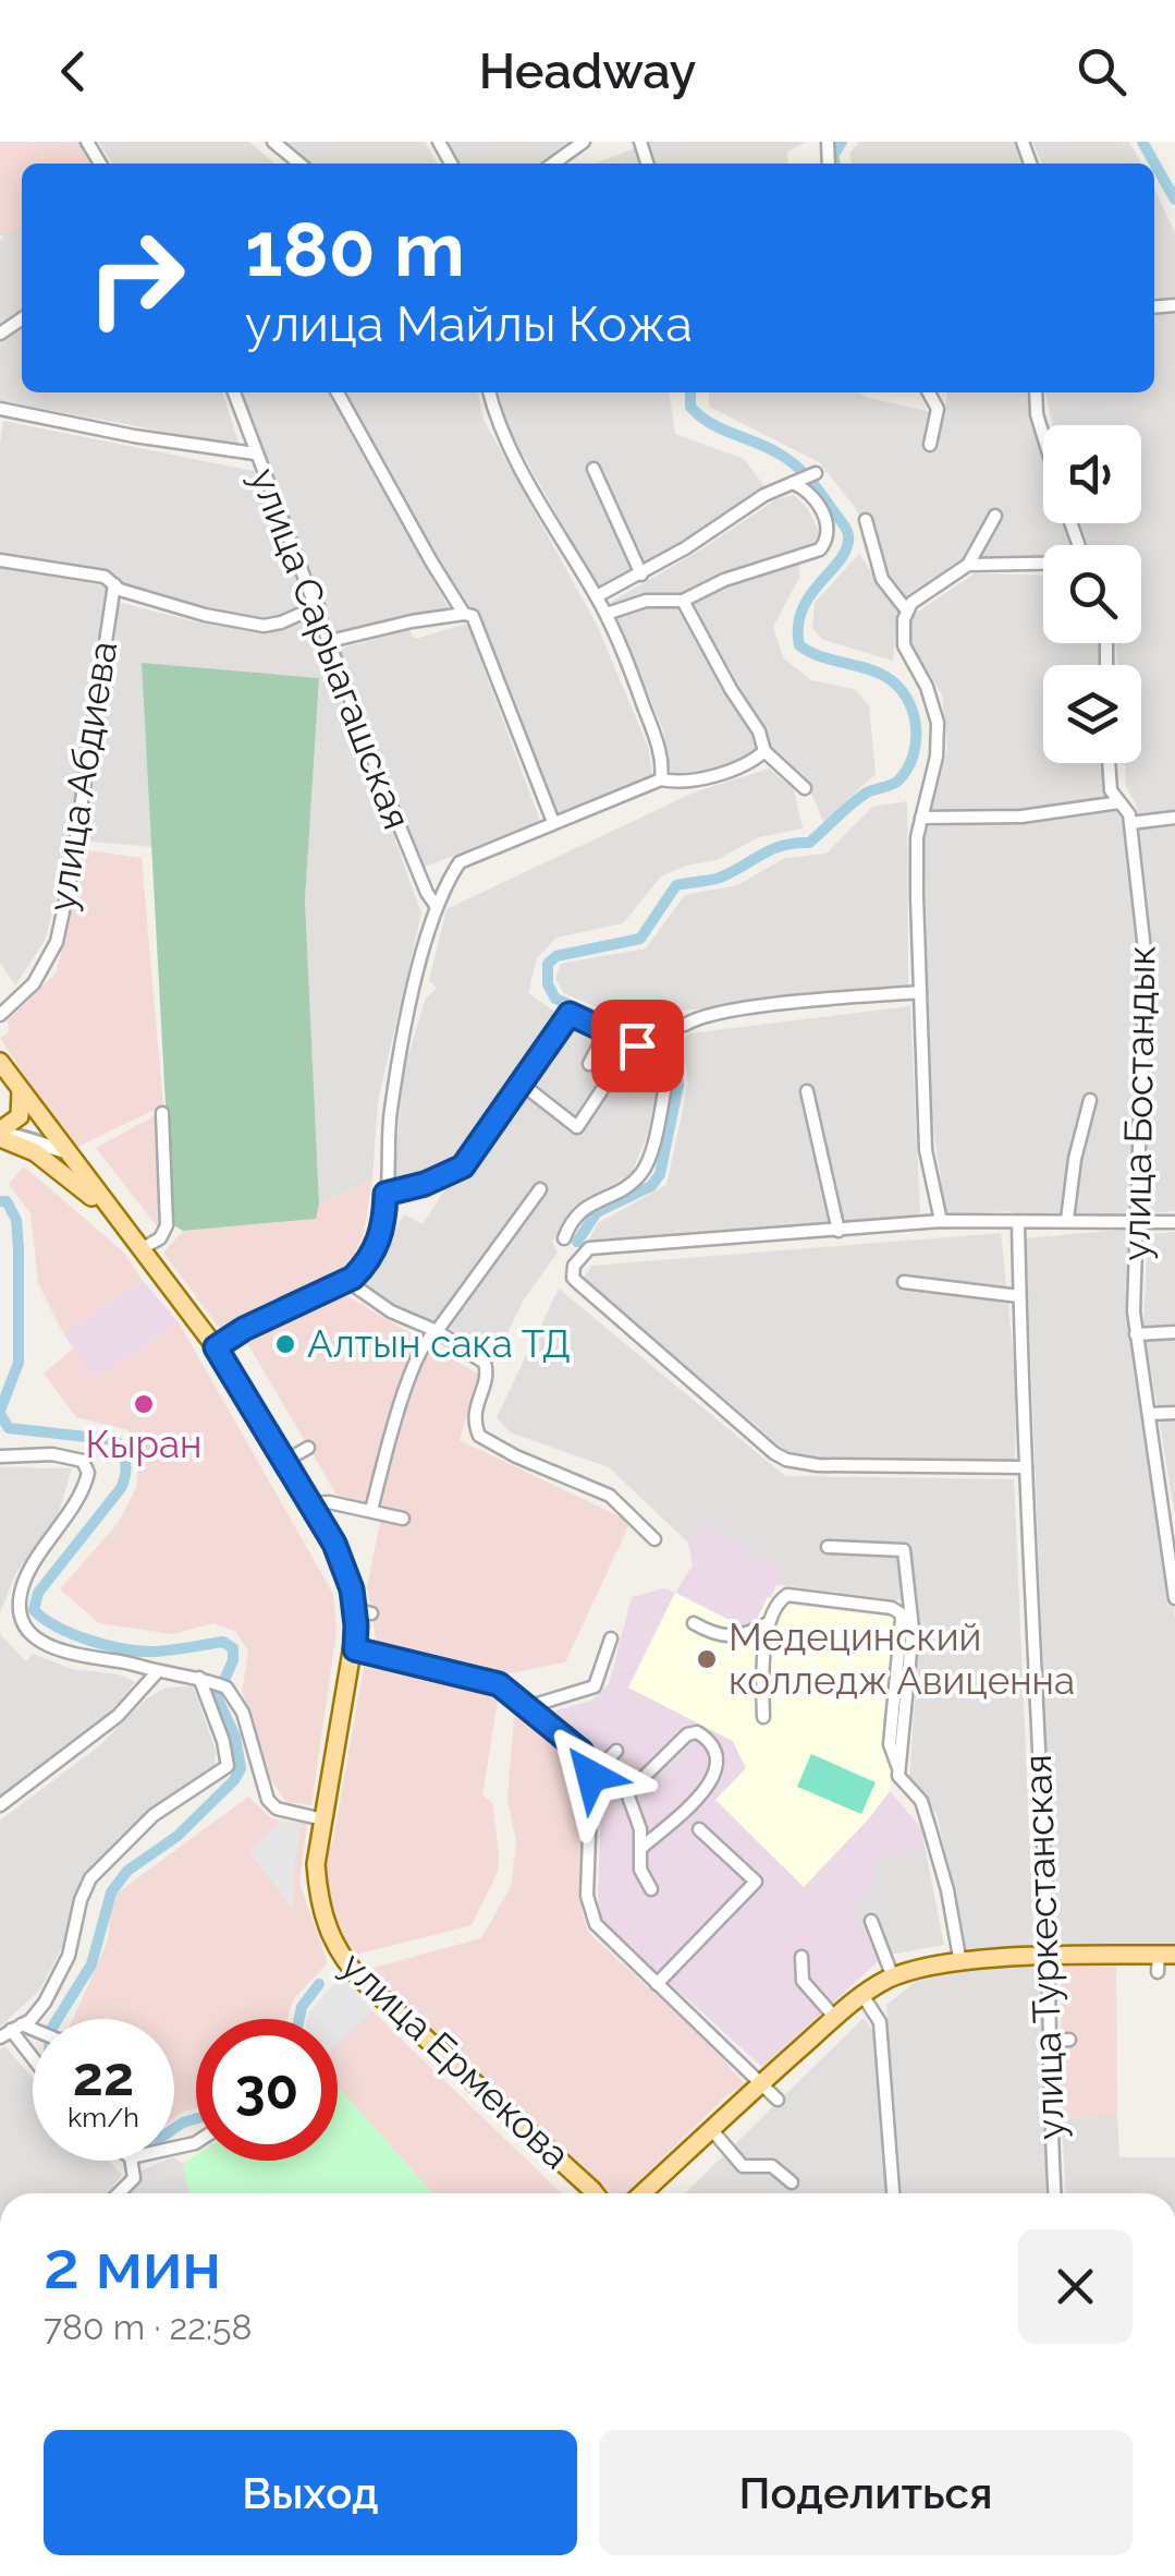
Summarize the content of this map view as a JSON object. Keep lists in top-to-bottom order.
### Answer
{
  "streets": {
    "main road": ["улица Ермекова"],
    "street": [
      "улица Сарыагашская",
      "улица Абдиева",
      "улица Бостандык",
      "улица Туркестанская"
    ]
  },
  "crossings": [
    ["улица Сарыагашская", "улица Абдиева"]
  ],
  "places": ["Алтын сака ТД", "Кыран", "Медецинский колледж Авиценна"],
  "page": {
    "header": "Headway",
    "turn": ["180 m", "улица Майлы Кожа"],
    "speed": "22 km/h",
    "limit": "30",
    "heading": ["2 мин", "780 m · 22:58"],
    "buttons": ["Выход", "Поделиться"]
  }
}
